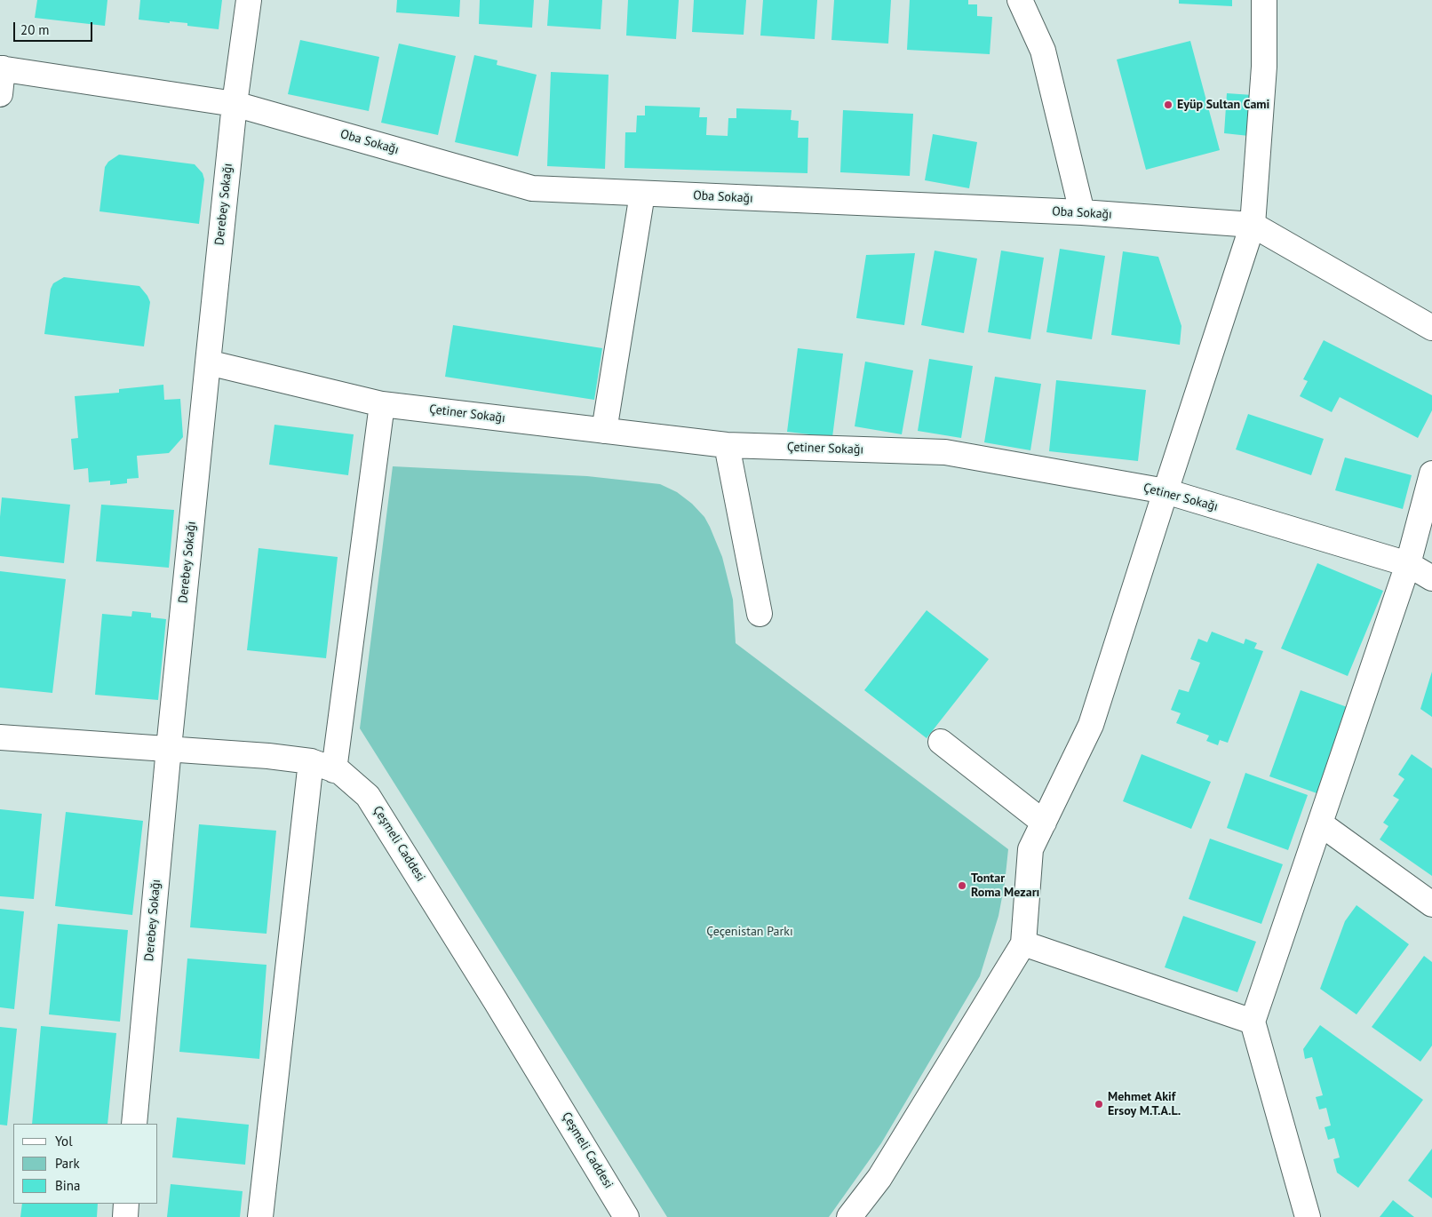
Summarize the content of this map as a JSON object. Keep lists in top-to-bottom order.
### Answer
{
  "streets": {
    "street": [
      "Oba Sokağı",
      "Derebey Sokağı",
      "Çetiner Sokağı",
      "Çeşmeli Caddesi"
    ]
  },
  "crossings": [
    ["Oba Sokağı", "Derebey Sokağı"],
    ["Derebey Sokağı", "Çetiner Sokağı"],
    ["Derebey Sokağı", "Çeşmeli Caddesi"]
  ],
  "parks": ["Çeçenistan Parkı"],
  "places": ["Eyüp Sultan Cami", "Tontar Roma Mezarı", "Mehmet Akif Ersoy M.T.A.L."],
  "legend": ["Yol", "Park", "Bina"],
  "scale_bar": "20 m"
}
